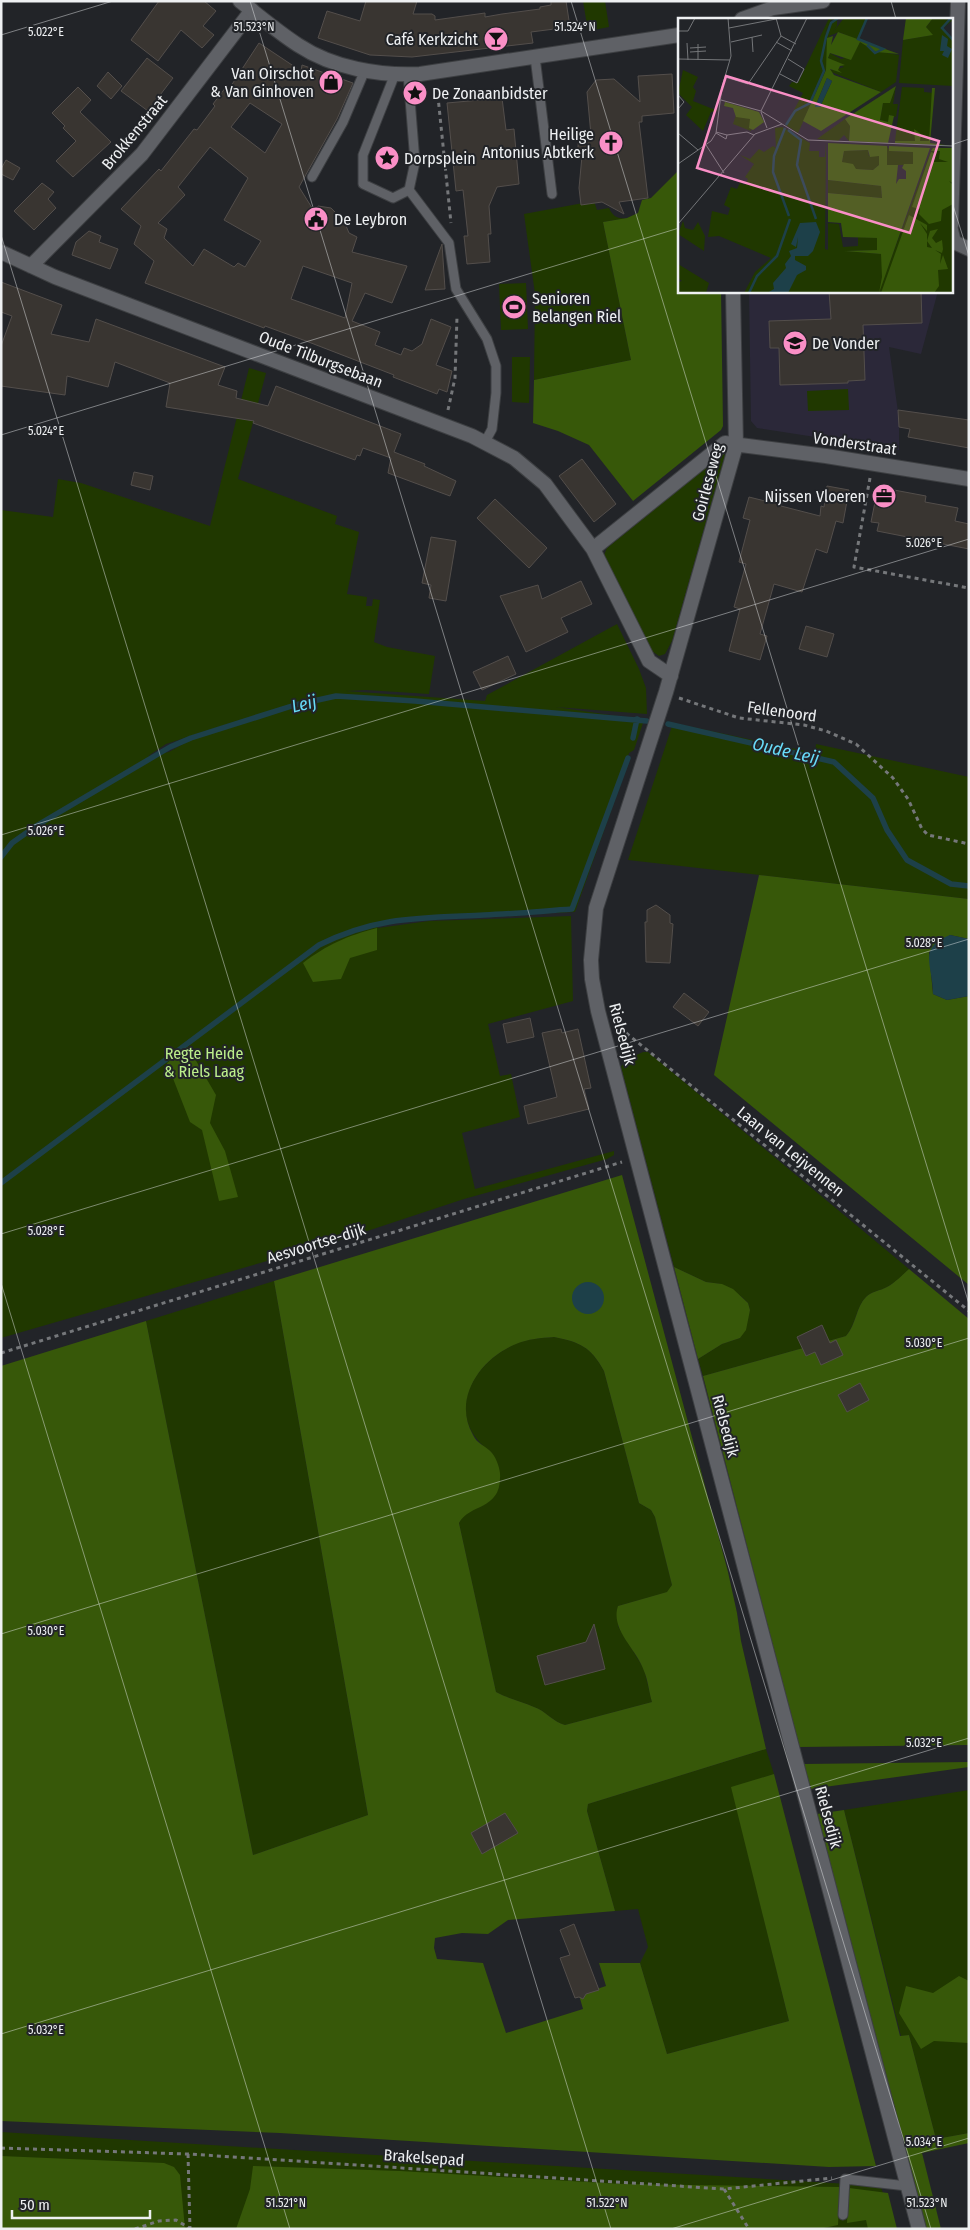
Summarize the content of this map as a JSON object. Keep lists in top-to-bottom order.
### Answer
{
  "streets": {
    "street": [
      "Brokkenstraat",
      "Oude Tilburgsebaan",
      "Vonderstraat",
      "Goirleseweg",
      "Rielsedijk"
    ],
    "path": [
      "Fellenoord",
      "Laan van Leijvennen",
      "Aesvoortse-dijk",
      "Brakelsepad"
    ]
  },
  "crossings": [
    ["Brokkenstraat", "Oude Tilburgsebaan"],
    ["Oude Tilburgsebaan", "Goirleseweg"],
    ["Oude Tilburgsebaan", "Rielsedijk"],
    ["Vonderstraat", "Goirleseweg"],
    ["Goirleseweg", "Rielsedijk"],
    ["Fellenoord", "Rielsedijk"],
    ["Rielsedijk", "Laan van Leijvennen"],
    ["Rielsedijk", "Aesvoortse-dijk"]
  ],
  "water": ["Leij", "Oude Leij"],
  "parks": ["Regte Heide & Riels Laag"],
  "places": {
    "bar": ["Café Kerkzicht"],
    "shop": ["Van Oirschot & Van Ginhoven"],
    "place": ["De Zonaanbidster", "Dorpsplein"],
    "church": ["Heilige Antonius Abtkerk"],
    "public building": ["De Leybron"],
    "sports": ["Senioren Belangen Riel"],
    "school or university": ["De Vonder"],
    "office": ["Nijssen Vloeren"]
  },
  "scale_bar": "50 m",
  "coordinates": [
    "51.523°N",
    "51.524°N",
    "5.022°E",
    "5.024°E",
    "5.026°E",
    "5.028°E",
    "5.030°E",
    "5.032°E",
    "5.034°E",
    "51.521°N",
    "51.522°N"
  ]
}
